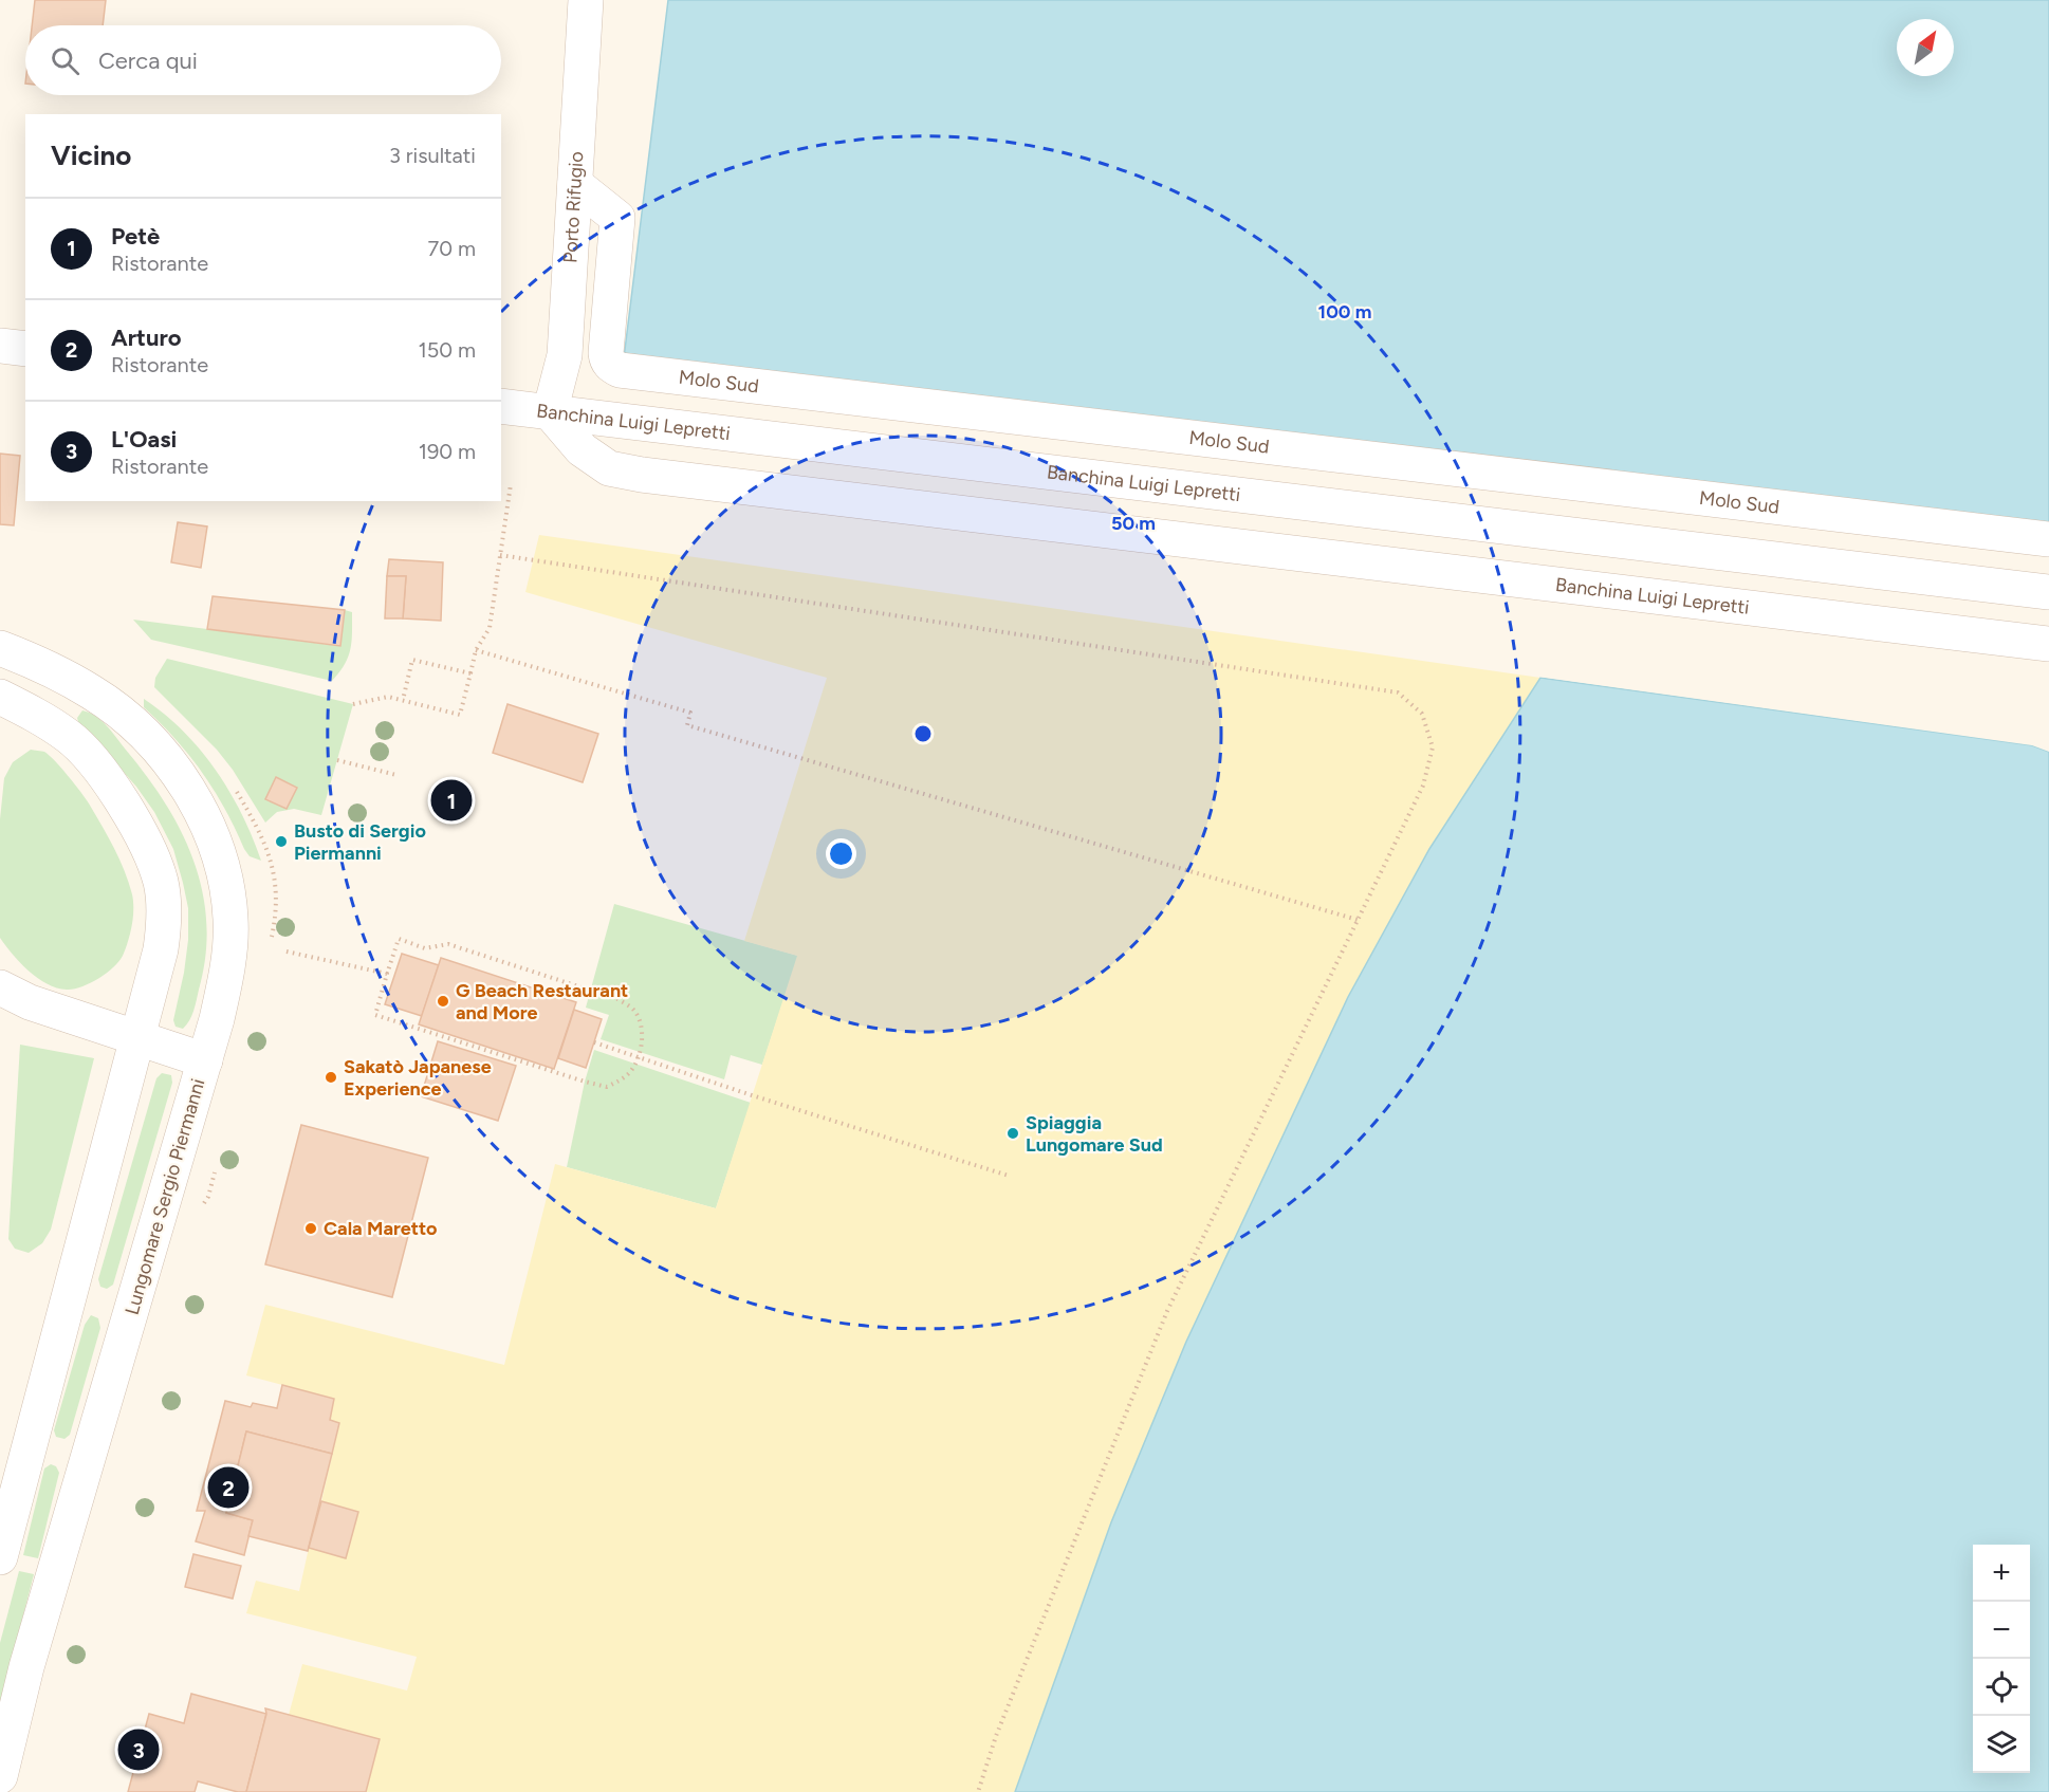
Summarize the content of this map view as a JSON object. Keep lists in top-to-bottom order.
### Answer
{
  "streets": {
    "street": [
      "Porto Rifugio",
      "Molo Sud",
      "Banchina Luigi Lepretti",
      "Lungomare Sergio Piermanni"
    ]
  },
  "crossings": [
    ["Porto Rifugio", "Molo Sud"],
    ["Porto Rifugio", "Banchina Luigi Lepretti"]
  ],
  "places": [
    "Busto di Sergio Piermanni",
    "G Beach Restaurant and More",
    "Sakatò Japanese Experience",
    "Spiaggia Lungomare Sud",
    "Cala Maretto"
  ],
  "north": "top right",
  "page": {
    "search": "Cerca qui",
    "heading": ["Vicino", "3 risultati"],
    "list": [
      {
        "mark": "1",
        "name": "Petè",
        "note": "Ristorante",
        "value": "70 m"
      },
      {
        "mark": "2",
        "name": "Arturo",
        "note": "Ristorante",
        "value": "150 m"
      },
      {
        "mark": "3",
        "name": "L'Oasi",
        "note": "Ristorante",
        "value": "190 m"
      }
    ],
    "pins": ["1", "2", "3"],
    "map_buttons": ["+", "−"]
  },
  "rings": ["100 m", "50 m"]
}
